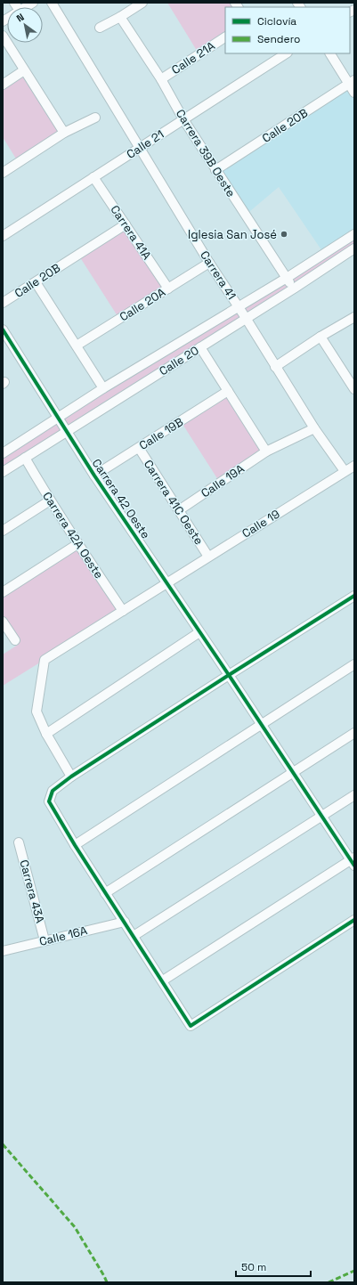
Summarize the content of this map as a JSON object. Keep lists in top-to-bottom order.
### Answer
{
  "streets": {
    "street": [
      "Calle 21A",
      "Calle 20B",
      "Calle 21",
      "Carrera 39B Oeste",
      "Carrera 41A",
      "Carrera 41",
      "Calle 20A",
      "Calle 20",
      "Calle 19B",
      "Calle 19A",
      "Carrera 42 Oeste",
      "Carrera 41C Oeste",
      "Calle 19",
      "Carrera 42A Oeste",
      "Carrera 43A",
      "Calle 16A"
    ]
  },
  "crossings": [
    ["Calle 21A", "Carrera 39B Oeste"],
    ["Calle 20B", "Carrera 39B Oeste"],
    ["Calle 20B", "Carrera 41A"],
    ["Calle 21", "Carrera 39B Oeste"],
    ["Calle 21", "Carrera 41A"],
    ["Calle 21", "Carrera 41"],
    ["Carrera 39B Oeste", "Calle 20"],
    ["Carrera 41A", "Calle 20A"],
    ["Carrera 41", "Calle 20A"],
    ["Carrera 41", "Calle 20"],
    ["Carrera 41", "Calle 19A"],
    ["Carrera 41", "Calle 19"],
    ["Calle 20", "Carrera 42 Oeste"],
    ["Calle 20", "Carrera 42A Oeste"],
    ["Calle 19B", "Carrera 42 Oeste"],
    ["Calle 19B", "Carrera 41C Oeste"],
    ["Calle 19A", "Carrera 41C Oeste"],
    ["Carrera 42 Oeste", "Calle 19"],
    ["Carrera 41C Oeste", "Calle 19"],
    ["Calle 19", "Carrera 42A Oeste"],
    ["Carrera 43A", "Calle 16A"]
  ],
  "places": ["Iglesia San José"],
  "legend": ["Ciclovía", "Sendero"],
  "scale_bar": "50 m",
  "north": "top left"
}
